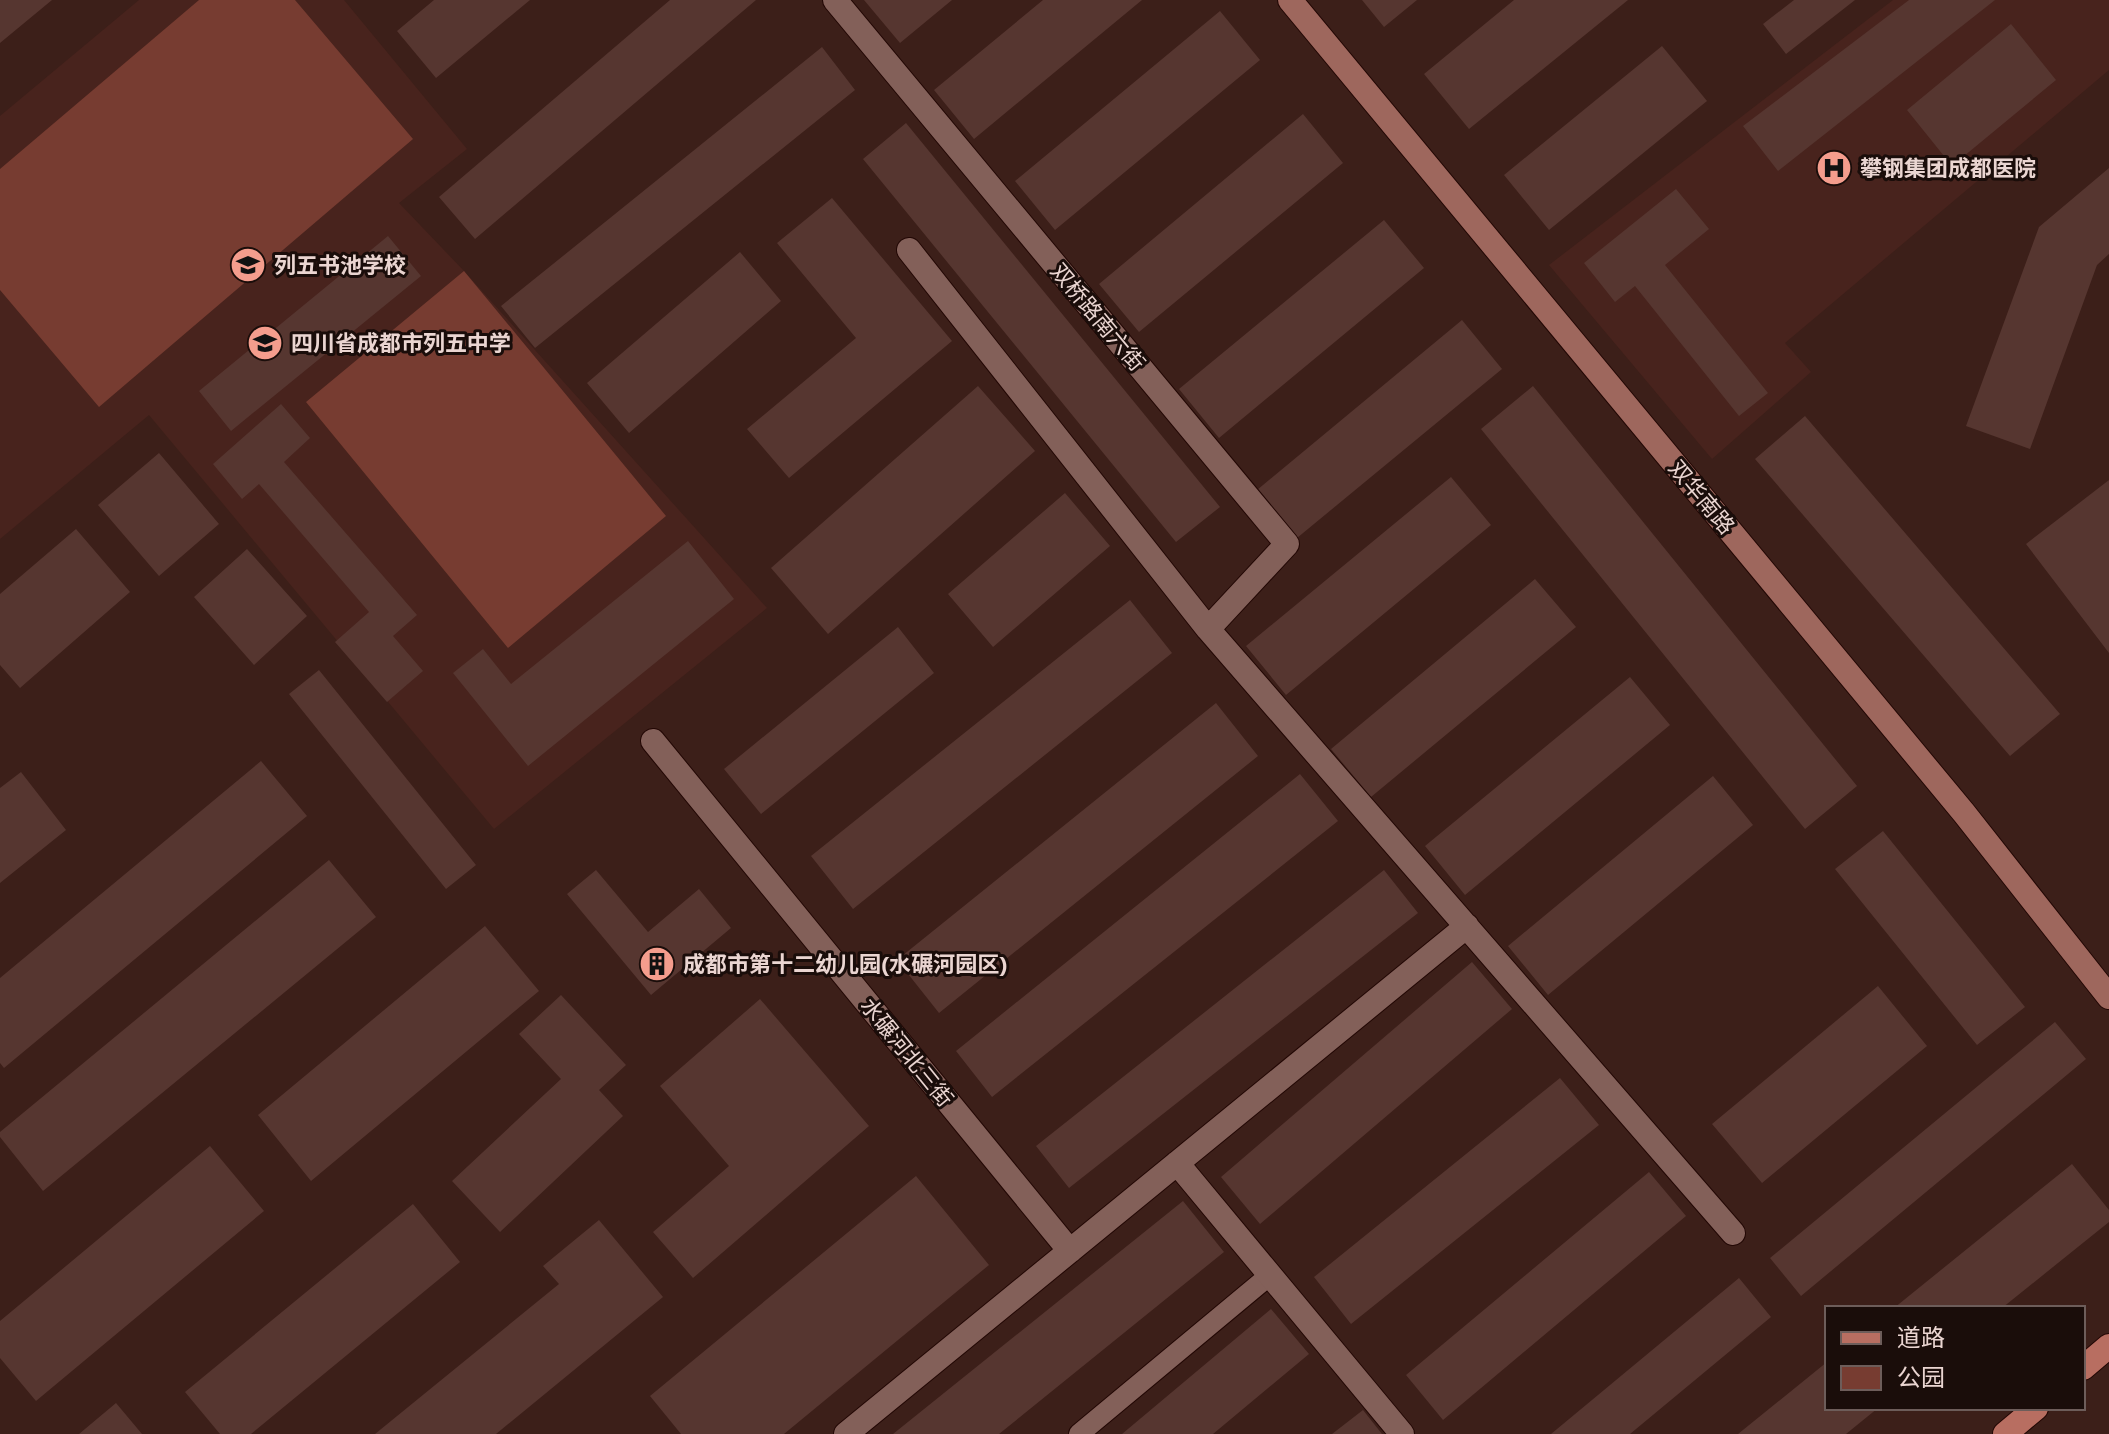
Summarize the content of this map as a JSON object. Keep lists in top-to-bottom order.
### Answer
{
  "streets": {
    "street": ["双桥路南六街", "双华南路", "水碾河北三街"]
  },
  "places": {
    "hospital": ["攀钢集团成都医院"],
    "school or university": ["列五书池学校", "四川省成都市列五中学"],
    "building": ["成都市第十二幼儿园(水碾河园区)"]
  },
  "legend": ["道路", "公园"]
}
